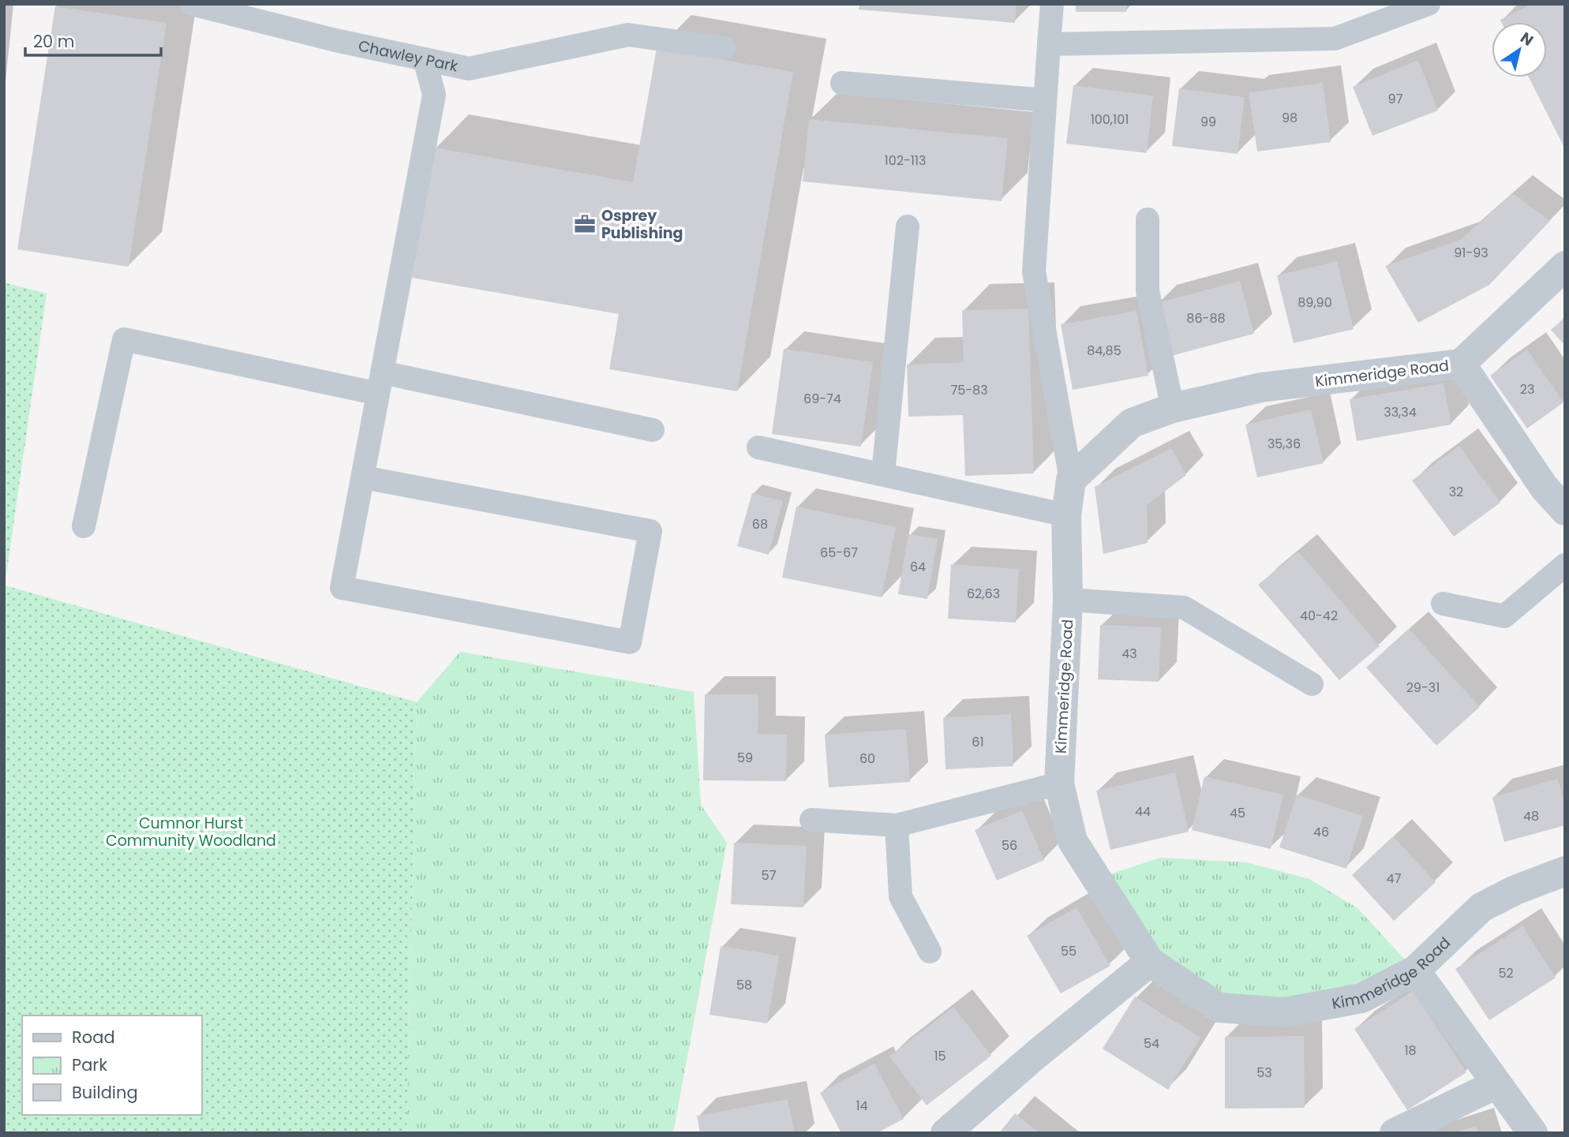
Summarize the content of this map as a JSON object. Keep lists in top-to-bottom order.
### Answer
{
  "streets": {
    "street": ["Kimmeridge Road"],
    "lane": ["Chawley Park"]
  },
  "parks": ["Cumnor Hurst Community Woodland"],
  "places": {
    "office": ["Osprey Publishing"]
  },
  "house_numbers": [
    "97",
    "98",
    "100,101",
    "99",
    "102-113",
    "91-93",
    "89,90",
    "86-88",
    "84,85",
    "23",
    "75-83",
    "69-74",
    "33,34",
    "35,36",
    "32",
    "68",
    "65-67",
    "64",
    "62,63",
    "40-42",
    "43",
    "29-31",
    "61",
    "59",
    "60",
    "44",
    "45",
    "48",
    "46",
    "56",
    "57",
    "47",
    "55",
    "52",
    "58",
    "54",
    "18",
    "15",
    "53",
    "14"
  ],
  "legend": ["Road", "Park", "Building"],
  "scale_bar": "20 m",
  "north": "top right"
}
